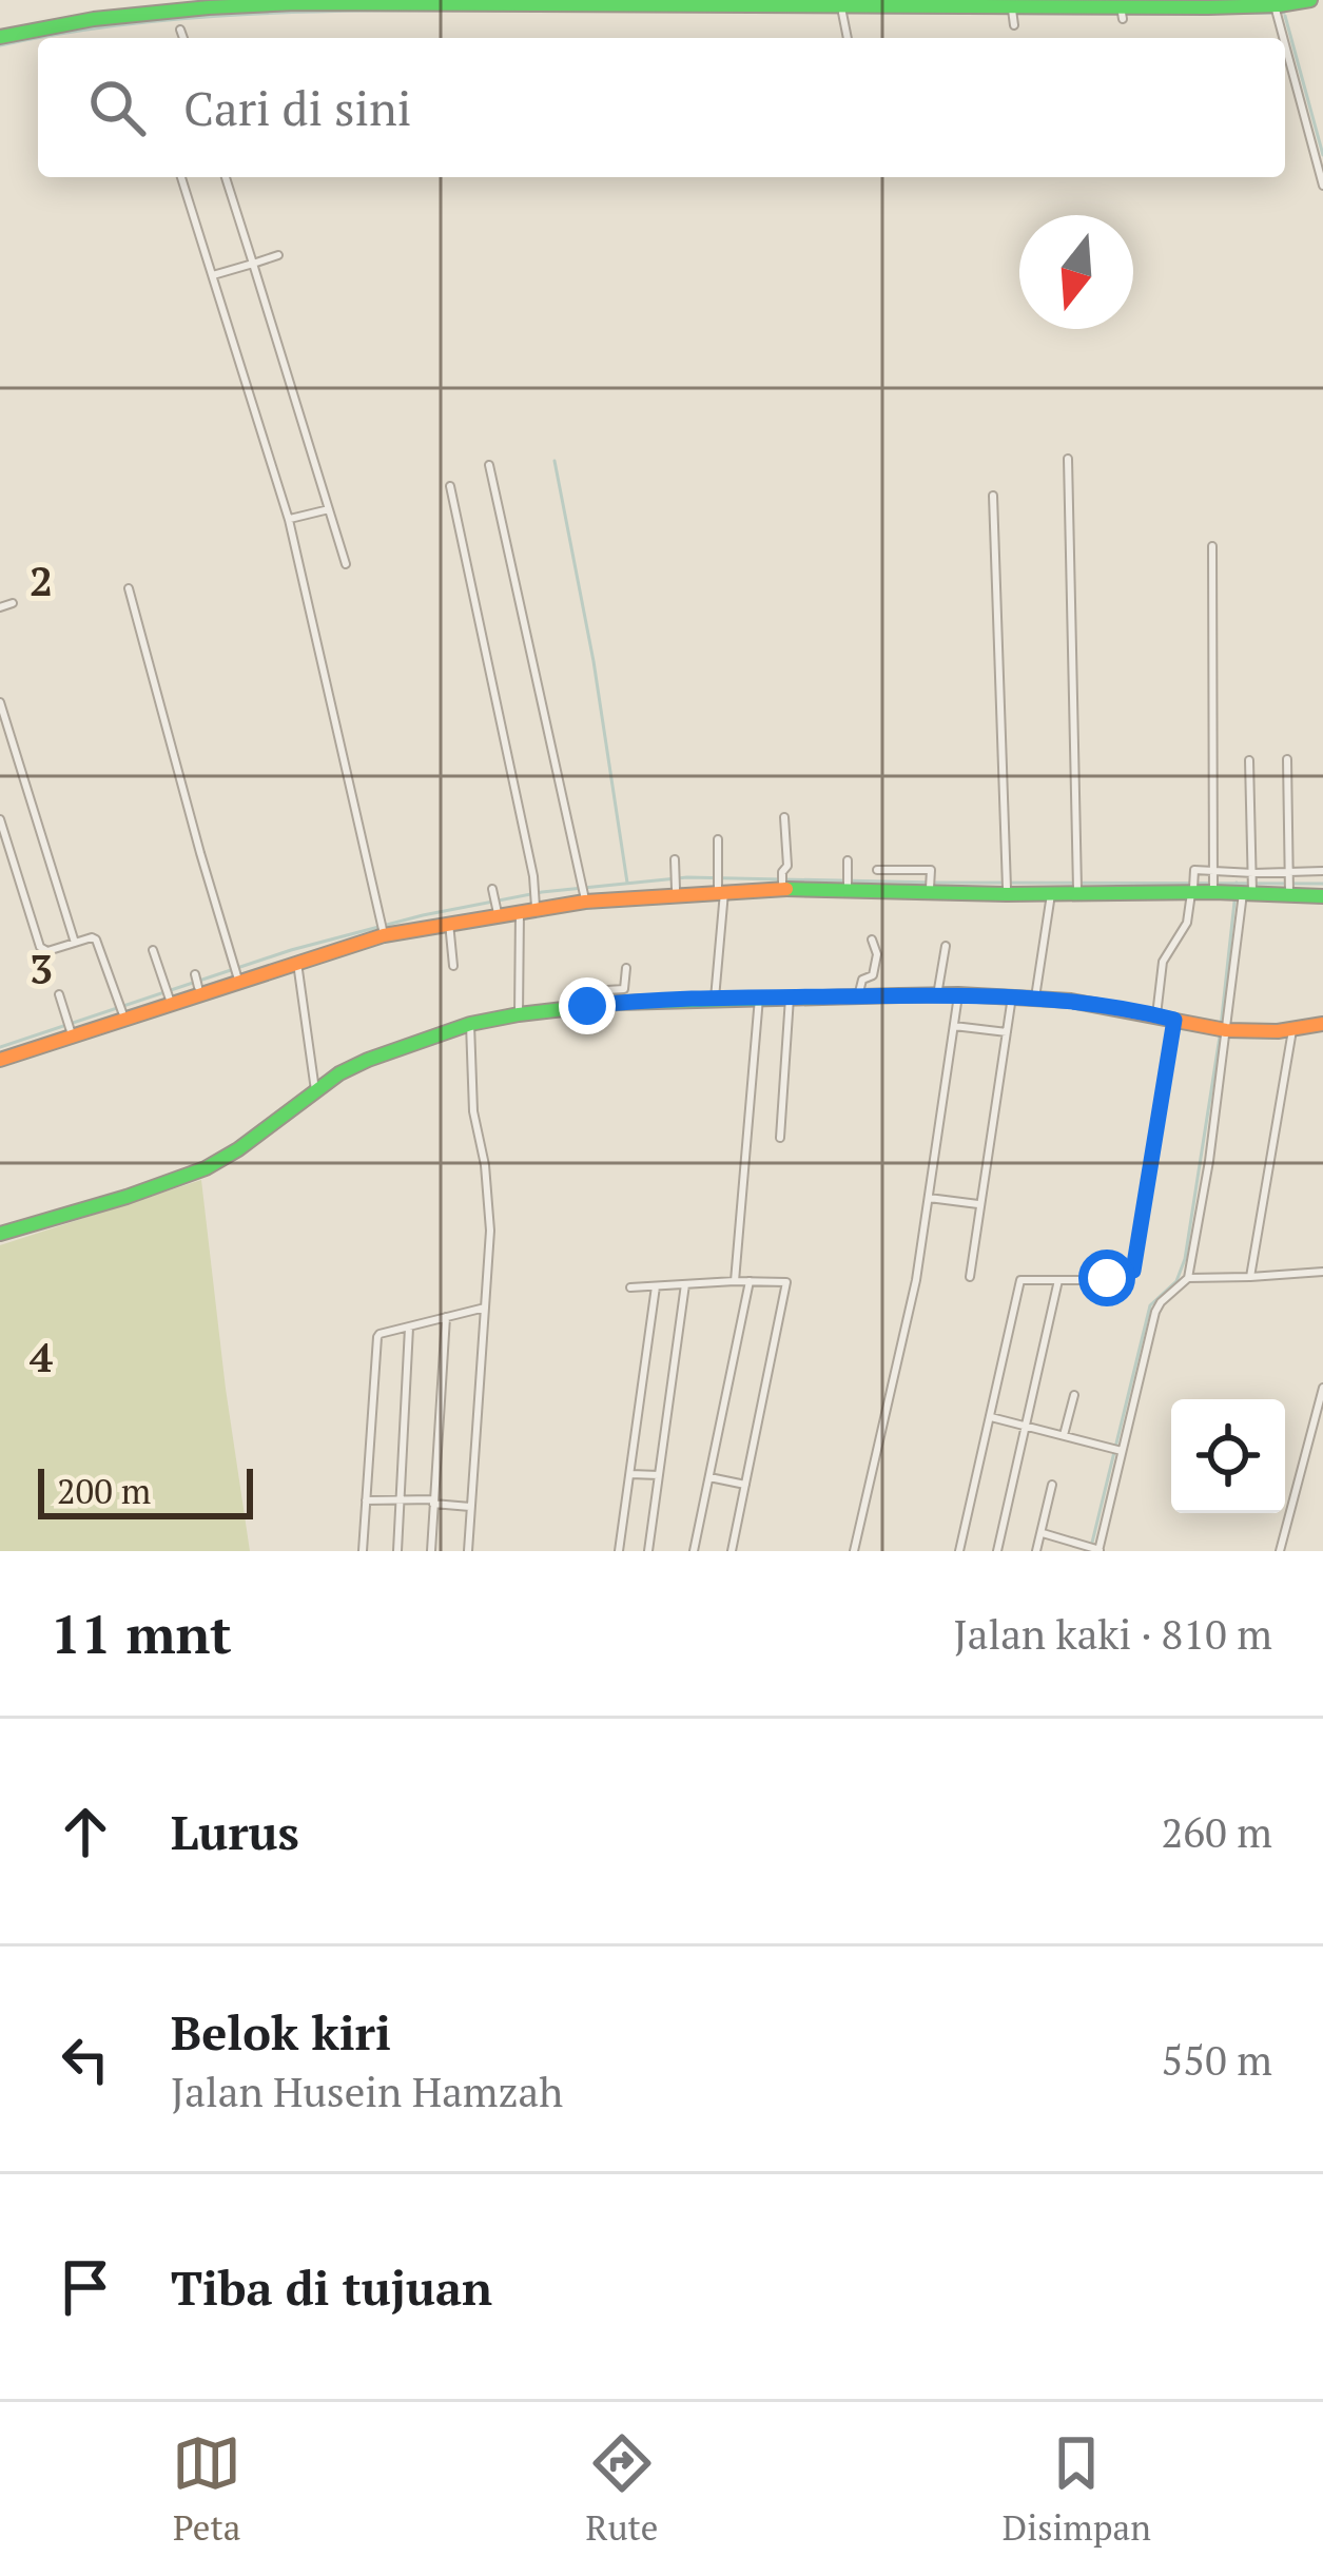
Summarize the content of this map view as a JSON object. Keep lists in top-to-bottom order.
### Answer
{
  "scale_bar": "200 m",
  "north": "bottom",
  "page": {
    "search": "Cari di sini",
    "scale": "200 m",
    "heading": ["11 mnt", "Jalan kaki · 810 m"],
    "list": [
      ["Lurus", "260 m"],
      ["Belok kiri", "Jalan Husein Hamzah", "550 m"],
      "Tiba di tujuan"
    ],
    "nav": ["Peta", "Rute", "Disimpan"]
  },
  "grid": {
    "rows": ["2", "3", "4"]
  }
}
